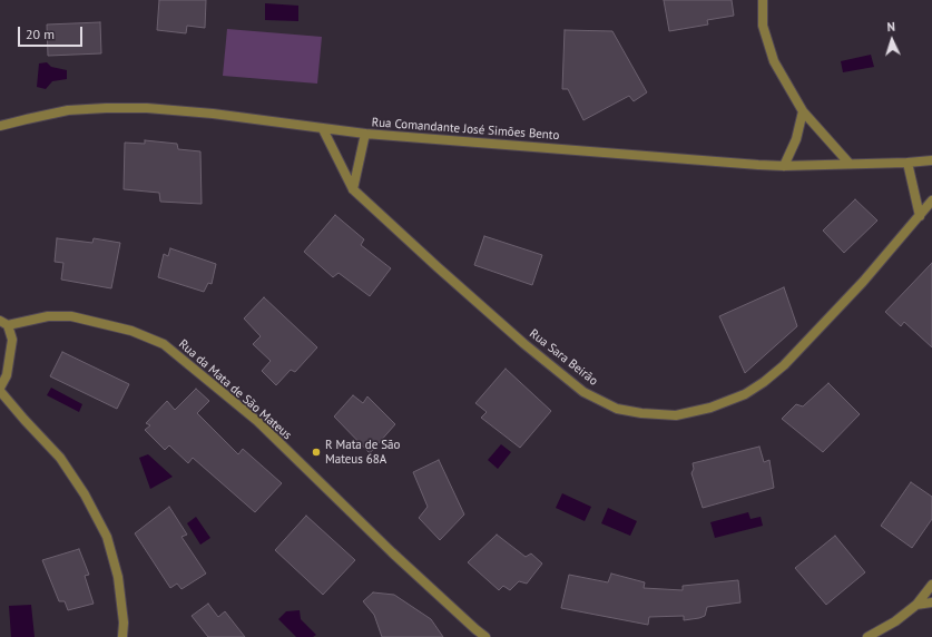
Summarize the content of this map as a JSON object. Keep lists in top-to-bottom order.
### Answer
{
  "streets": {
    "street": ["Rua Comandante José Simões Bento", "Rua Sara Beirão", "Rua da Mata de São Mateus"]
  },
  "crossings": [
    ["Rua Comandante José Simões Bento", "Rua Sara Beirão"]
  ],
  "places": ["R Mata de São Mateus 68A"],
  "scale_bar": "20 m",
  "north": "top"
}
